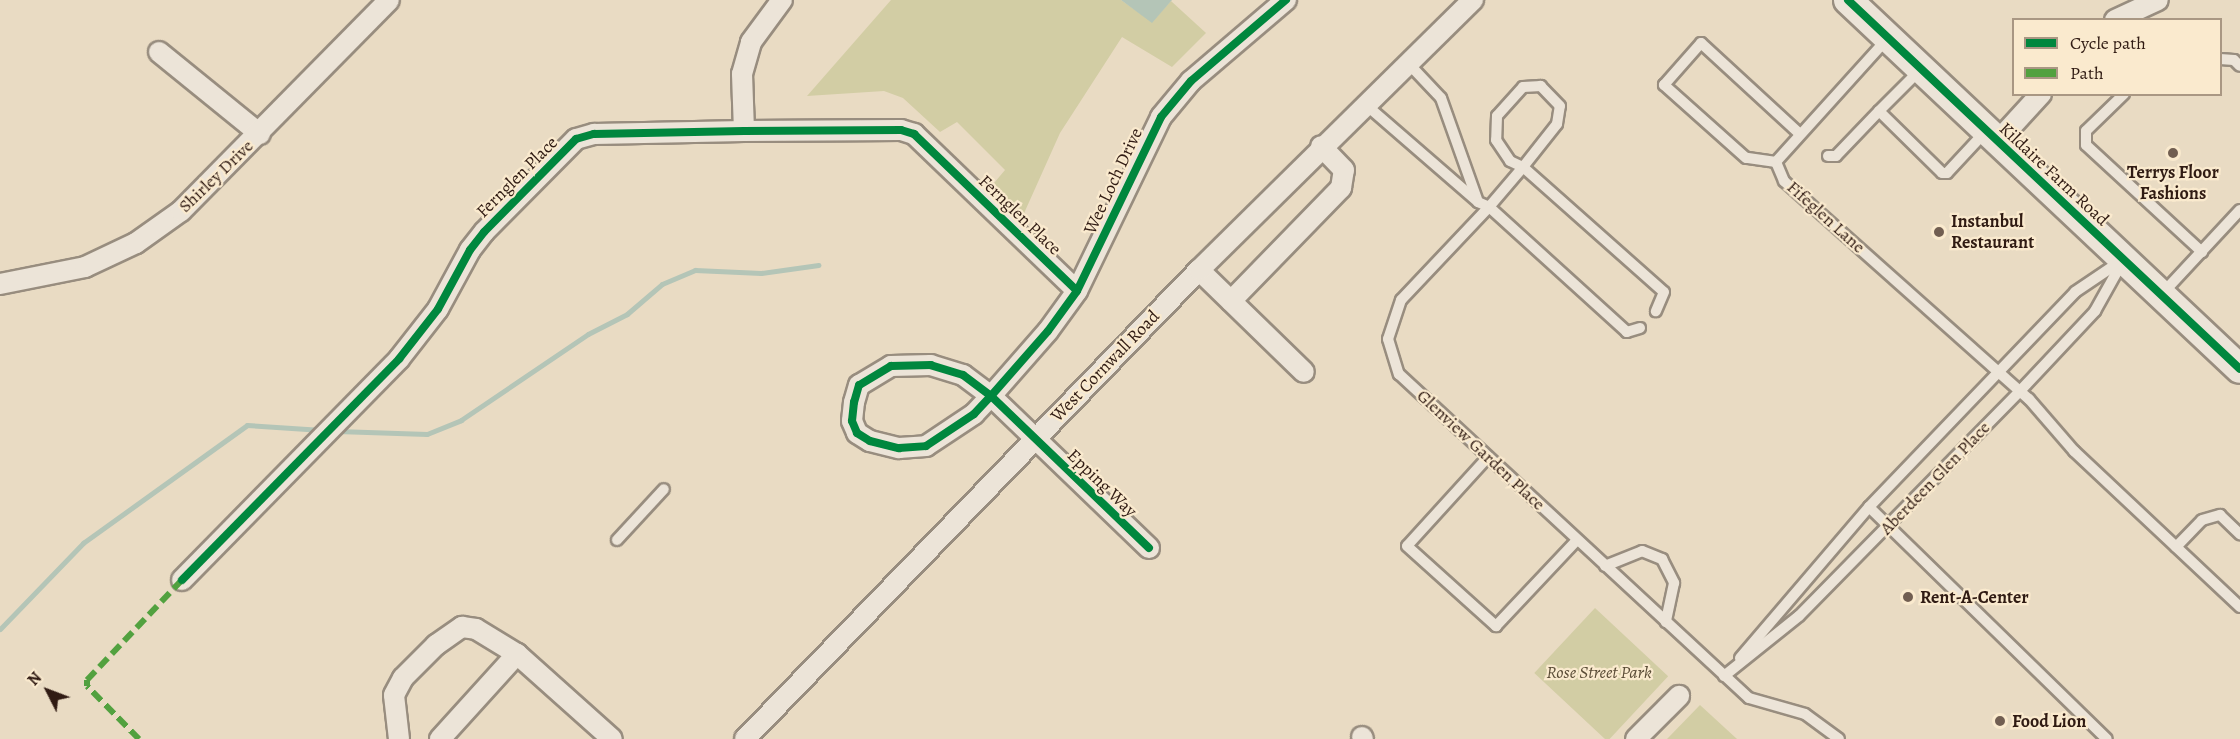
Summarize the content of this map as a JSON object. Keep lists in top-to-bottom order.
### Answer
{
  "streets": {
    "main road": ["Kildaire Farm Road"],
    "street": [
      "Shirley Drive",
      "Fernglen Place",
      "Wee Loch Drive",
      "West Cornwall Road",
      "Epping Way"
    ],
    "lane": ["Fifeglen Lane", "Glenview Garden Place", "Aberdeen Glen Place"]
  },
  "crossings": [
    ["Kildaire Farm Road", "Fifeglen Lane"],
    ["Kildaire Farm Road", "Aberdeen Glen Place"],
    ["Fernglen Place", "Wee Loch Drive"],
    ["Wee Loch Drive", "Epping Way"],
    ["Fifeglen Lane", "Aberdeen Glen Place"],
    ["West Cornwall Road", "Epping Way"],
    ["Glenview Garden Place", "Aberdeen Glen Place"]
  ],
  "parks": ["Rose Street Park"],
  "places": [
    "Terrys Floor Fashions",
    "Instanbul Restaurant",
    "Rent-A-Center",
    "Food Lion"
  ],
  "legend": ["Cycle path", "Path"],
  "north": "top left"
}
